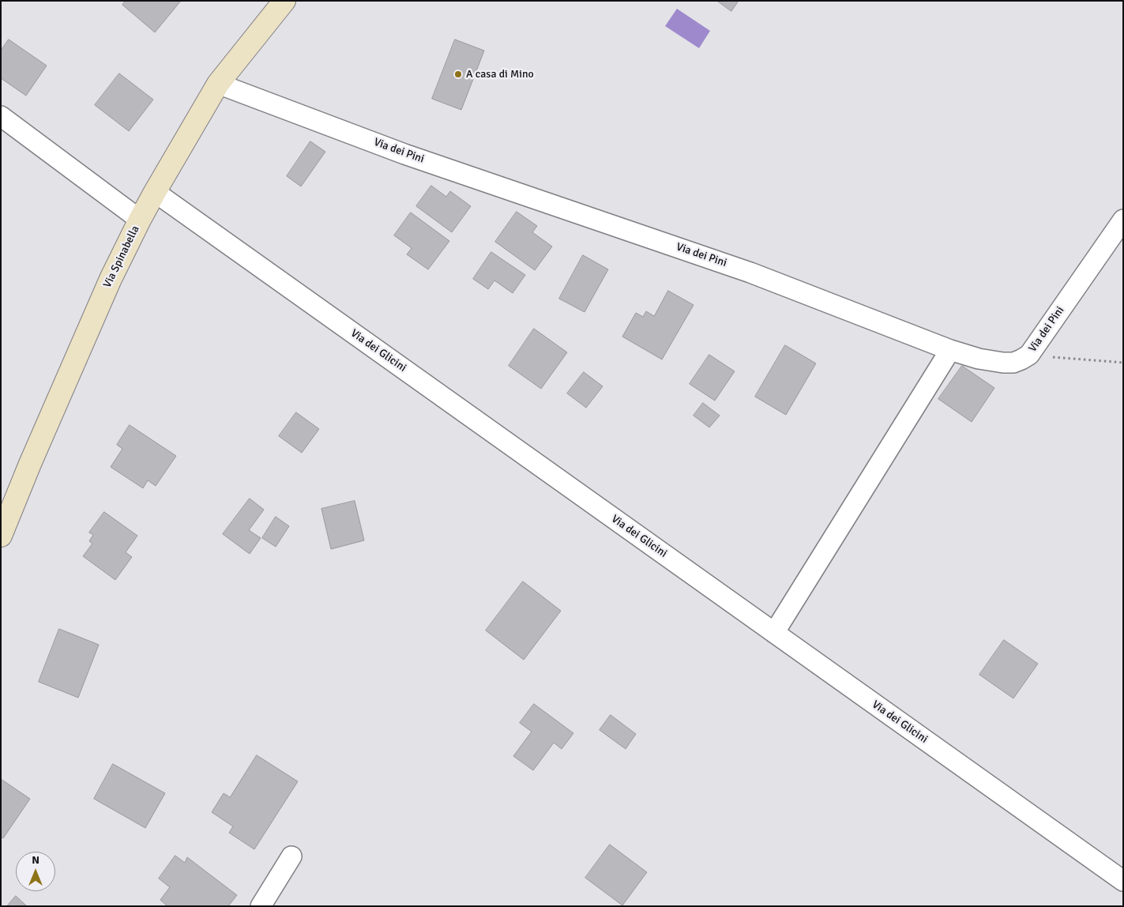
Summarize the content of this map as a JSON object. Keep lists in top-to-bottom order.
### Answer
{
  "streets": {
    "street": ["Via dei Pini", "Via Spinabella", "Via dei Glicini"]
  },
  "crossings": [
    ["Via dei Pini", "Via Spinabella"],
    ["Via Spinabella", "Via dei Glicini"]
  ],
  "places": ["A casa di Mino"],
  "north": "top"
}
